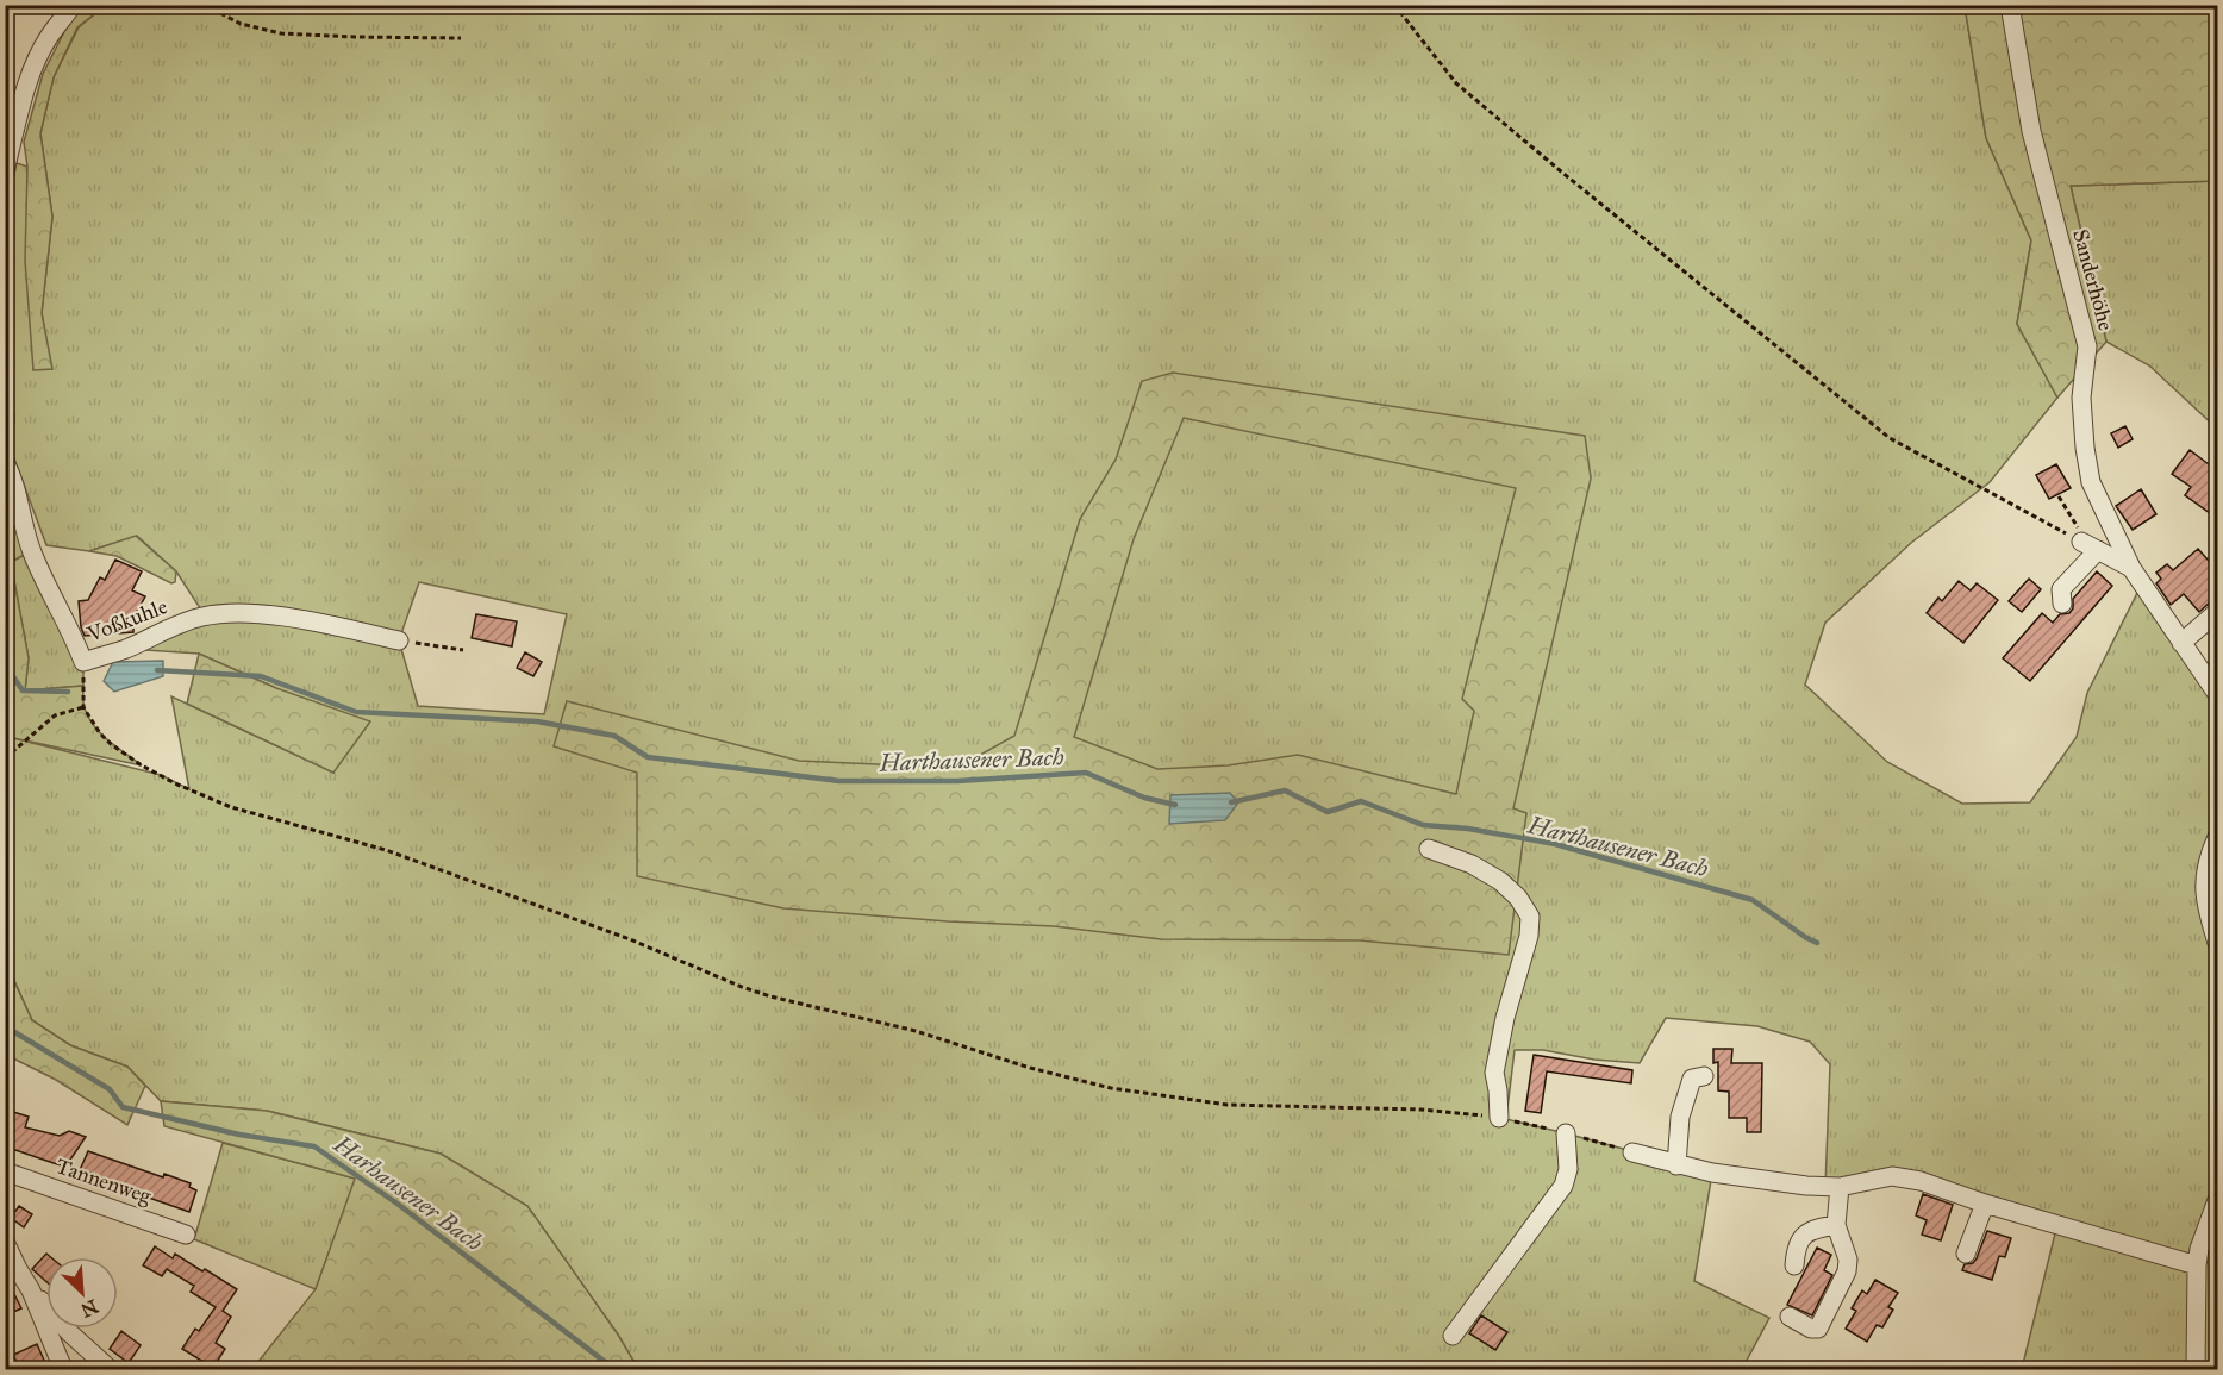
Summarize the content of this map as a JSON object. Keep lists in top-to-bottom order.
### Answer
{
  "streets": {
    "street": ["Sanderhöhe", "Voßkuhle", "Tannenweg"]
  },
  "water": ["Harthausener Bach", "Harhausener Bach"],
  "north": "bottom right"
}
